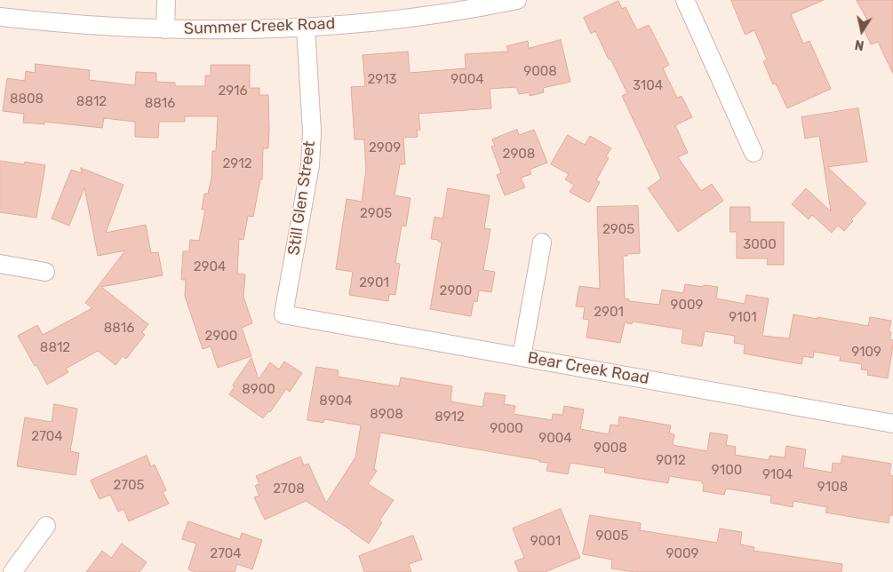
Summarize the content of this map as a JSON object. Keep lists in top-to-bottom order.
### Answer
{
  "streets": {
    "street": ["Summer Creek Road", "Still Glen Street", "Bear Creek Road"]
  },
  "crossings": [
    ["Summer Creek Road", "Still Glen Street"],
    ["Still Glen Street", "Bear Creek Road"]
  ],
  "house_numbers": [
    "9008",
    "2913",
    "9004",
    "3104",
    "2916",
    "8808",
    "8812",
    "8816",
    "2909",
    "2908",
    "2912",
    "2905",
    "2905",
    "3000",
    "2904",
    "2901",
    "2900",
    "9009",
    "2901",
    "9101",
    "8816",
    "2900",
    "8812",
    "9109",
    "8900",
    "8904",
    "8908",
    "8912",
    "9000",
    "2704",
    "9004",
    "9008",
    "9012",
    "9100",
    "9104",
    "2705",
    "9108",
    "2708",
    "9005",
    "9001",
    "2704",
    "9009"
  ],
  "north": "bottom"
}
